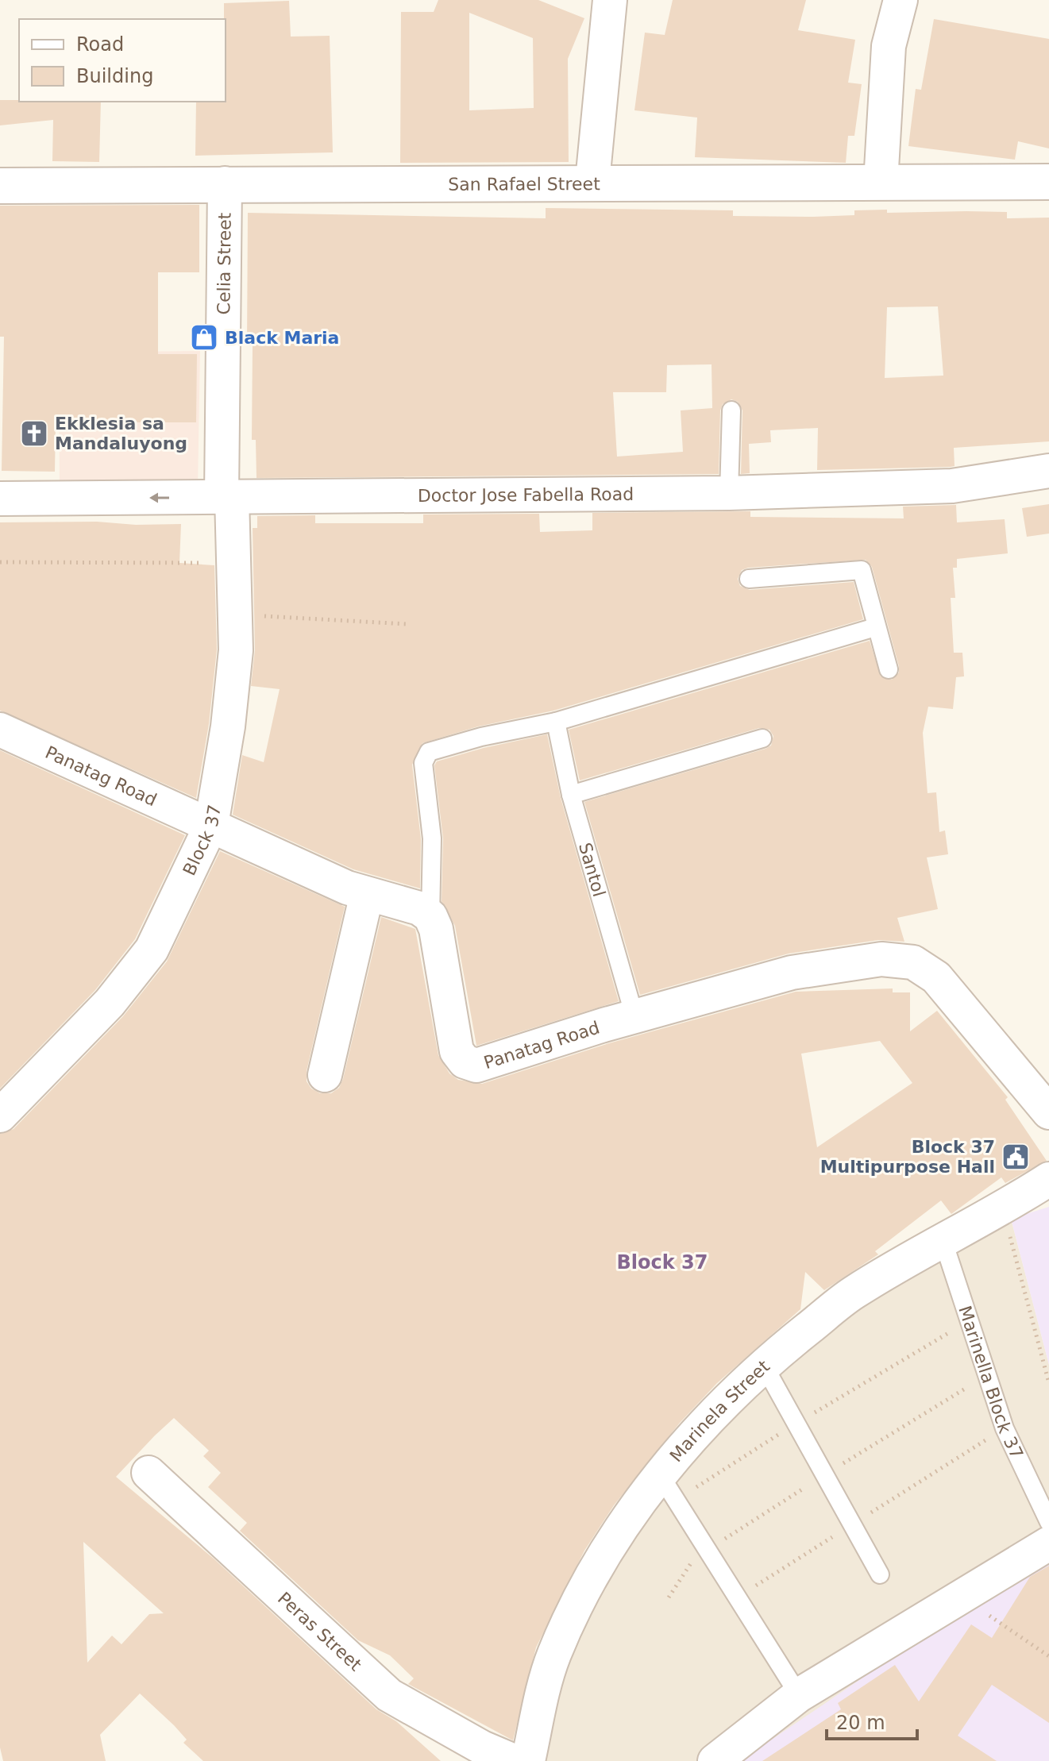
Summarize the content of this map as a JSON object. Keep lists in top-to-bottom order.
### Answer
{
  "streets": {
    "street": [
      "San Rafael Street",
      "Celia Street",
      "Doctor Jose Fabella Road",
      "Panatag Road",
      "Block 37",
      "Marinela Street",
      "Peras Street"
    ],
    "lane": ["Santol", "Marinella Block 37"]
  },
  "crossings": [
    ["San Rafael Street", "Celia Street"],
    ["Celia Street", "Doctor Jose Fabella Road"],
    ["Celia Street", "Block 37"],
    ["Doctor Jose Fabella Road", "Block 37"],
    ["Panatag Road", "Block 37"],
    ["Panatag Road", "Santol"],
    ["Marinella Block 37", "Marinela Street"]
  ],
  "districts": ["Block 37"],
  "places": {
    "shop": ["Black Maria"],
    "church": ["Ekklesia sa Mandaluyong"],
    "public building": ["Block 37 Multipurpose Hall"]
  },
  "legend": ["Road", "Building"],
  "scale_bar": "20 m"
}
